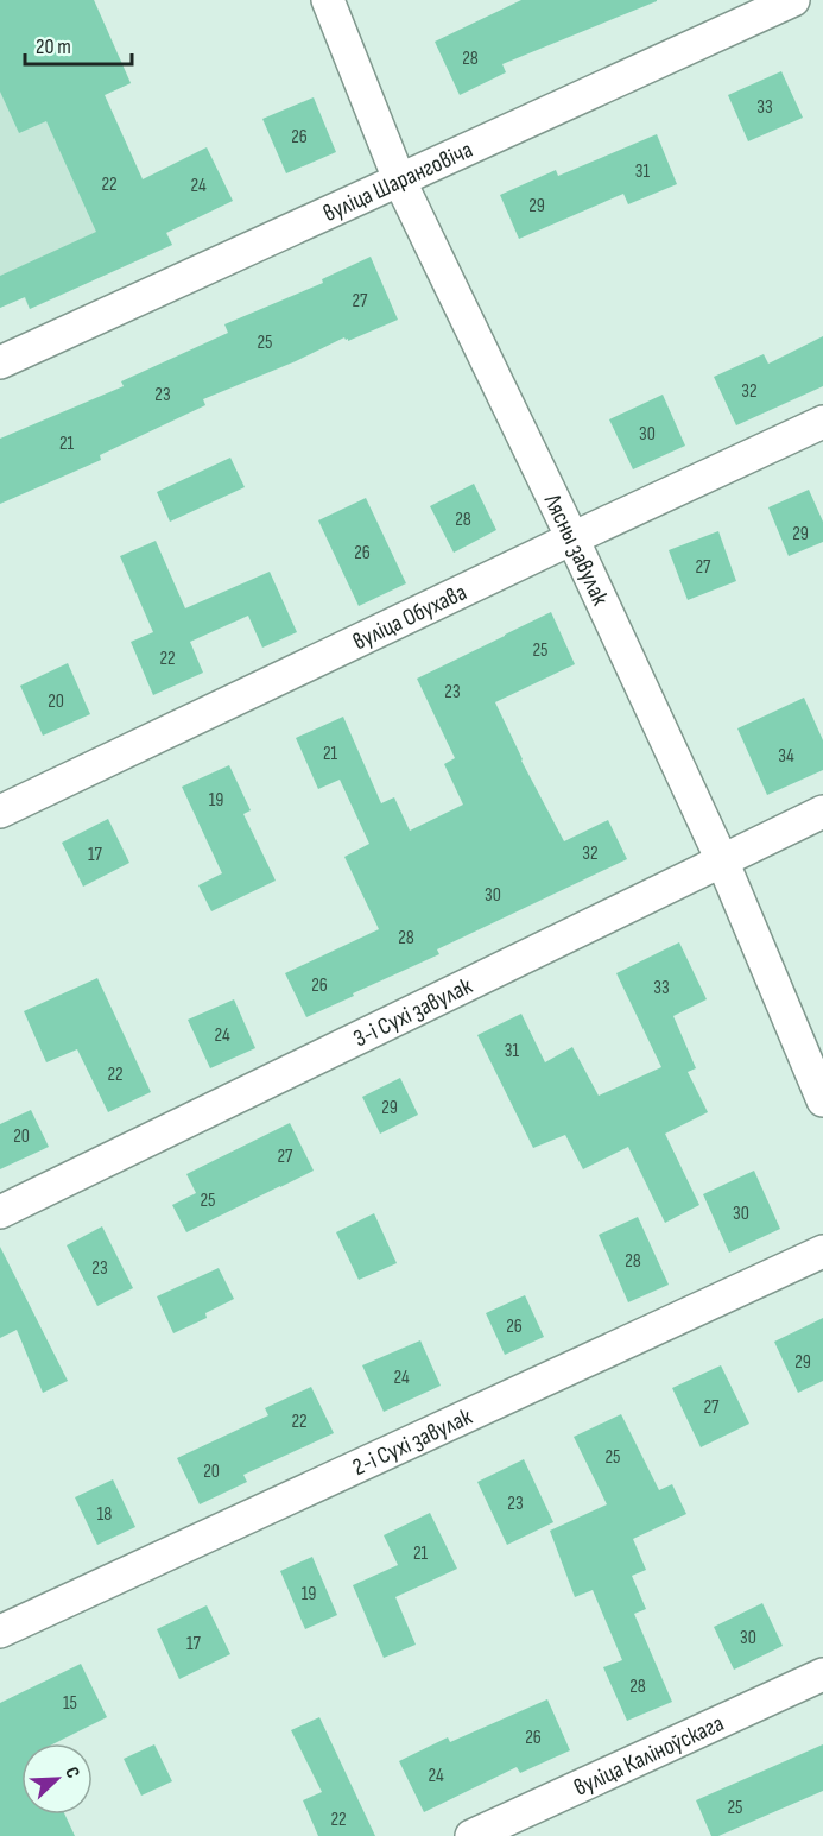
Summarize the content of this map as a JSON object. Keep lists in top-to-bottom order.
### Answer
{
  "streets": {
    "street": [
      "вуліца Шаранговіча",
      "Лясны завулак",
      "вуліца Обухава",
      "3-і Сухі завулак",
      "2-і Сухі завулак",
      "вуліца Каліноўскага"
    ]
  },
  "crossings": [
    ["вуліца Шаранговіча", "Лясны завулак"],
    ["Лясны завулак", "вуліца Обухава"],
    ["Лясны завулак", "3-і Сухі завулак"]
  ],
  "house_numbers": [
    "28",
    "33",
    "26",
    "31",
    "22",
    "24",
    "29",
    "27",
    "25",
    "32",
    "23",
    "30",
    "21",
    "28",
    "29",
    "26",
    "27",
    "25",
    "22",
    "23",
    "20",
    "21",
    "34",
    "19",
    "32",
    "17",
    "30",
    "28",
    "26",
    "33",
    "24",
    "31",
    "22",
    "29",
    "20",
    "27",
    "25",
    "30",
    "28",
    "23",
    "26",
    "29",
    "24",
    "27",
    "22",
    "25",
    "20",
    "23",
    "18",
    "21",
    "19",
    "30",
    "17",
    "28",
    "15",
    "26",
    "24",
    "25",
    "22"
  ],
  "scale_bar": "20 m",
  "north": "top right"
}
